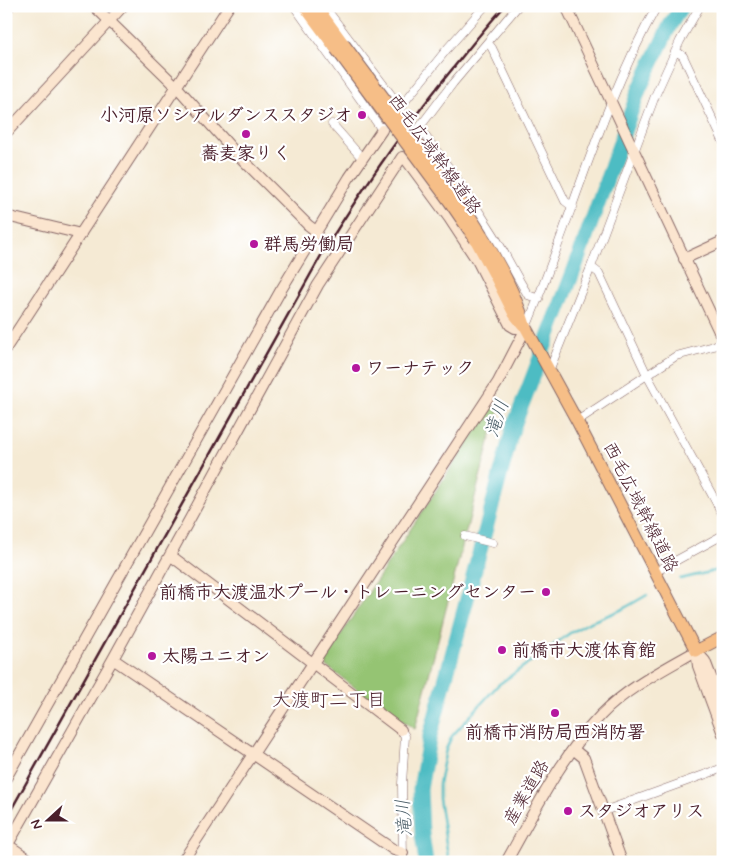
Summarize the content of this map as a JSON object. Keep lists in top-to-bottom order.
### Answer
{
  "streets": {
    "main road": ["西毛広域幹線道路", "産業道路"]
  },
  "crossings": [
    ["西毛広域幹線道路", "産業道路"]
  ],
  "districts": ["大渡町二丁目"],
  "water": ["滝川"],
  "places": [
    "小河原ソシアルダンススタジオ",
    "蕎麦家りく",
    "群馬労働局",
    "ワーナテック",
    "前橋市大渡温水プール・トレーニングセンター",
    "前橋市大渡体育館",
    "太陽ユニオン",
    "前橋市消防局西消防署",
    "スタジオアリス"
  ],
  "north": "left"
}
